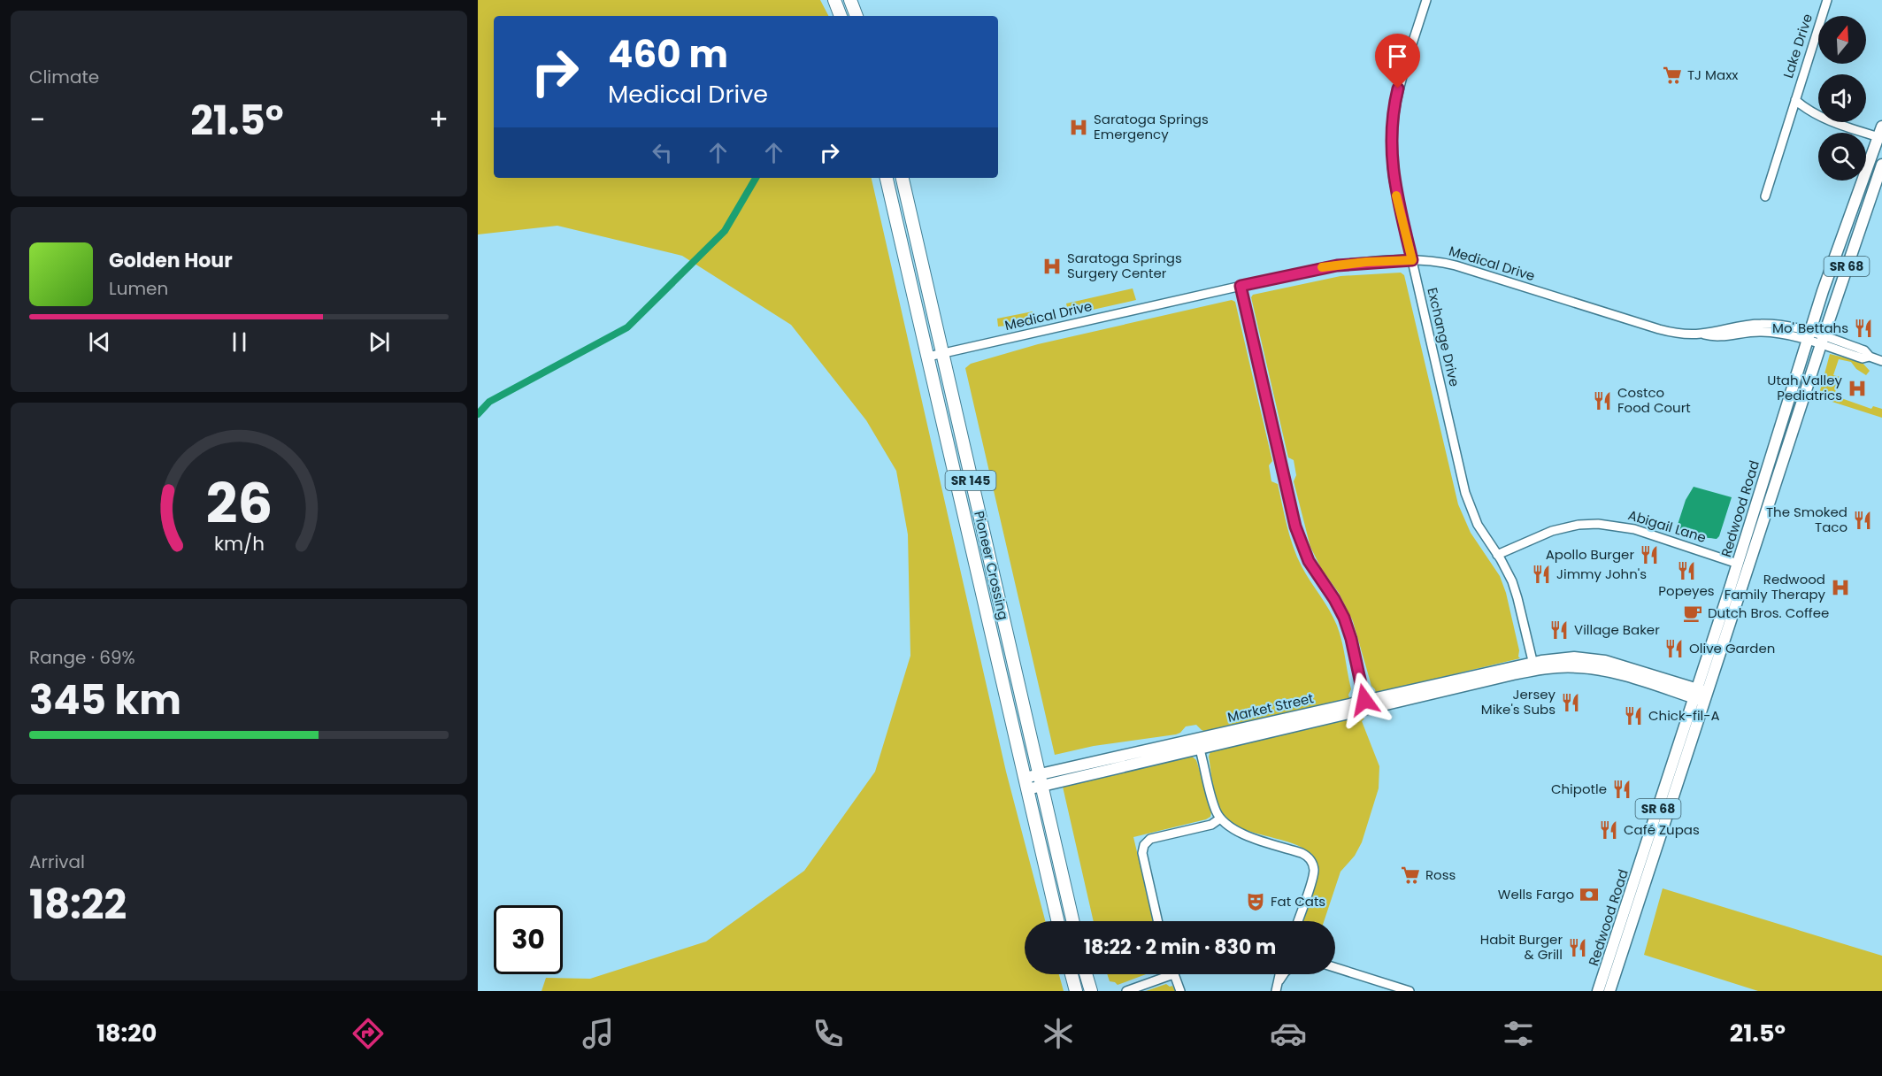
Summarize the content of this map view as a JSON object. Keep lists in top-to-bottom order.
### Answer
{
  "streets": {
    "highway": ["SR 145", "Pioneer Crossing"],
    "main road": ["SR 68", "Redwood Road", "Market Street"],
    "street": [
      "Lake Drive",
      "Medical Drive",
      "Exchange Drive",
      "Abigail Lane"
    ]
  },
  "crossings": [
    ["Medical Drive", "Exchange Drive"],
    ["Medical Drive", "Redwood Road"],
    ["Medical Drive", "Pioneer Crossing"],
    ["Exchange Drive", "Abigail Lane"],
    ["Exchange Drive", "Market Street"],
    ["Redwood Road", "Abigail Lane"],
    ["Redwood Road", "Market Street"],
    ["Pioneer Crossing", "Market Street"]
  ],
  "places": {
    "supermarket": ["TJ Maxx", "Ross"],
    "hospital": [
      "Saratoga Springs Emergency",
      "Saratoga Springs Surgery Center",
      "Utah Valley Pediatrics",
      "Redwood Family Therapy"
    ],
    "restaurant": [
      "Mo' Bettahs",
      "Costco Food Court",
      "The Smoked Taco",
      "Apollo Burger",
      "Popeyes",
      "Jimmy John's",
      "Village Baker",
      "Olive Garden",
      "Jersey Mike's Subs",
      "Chick-fil-A",
      "Chipotle",
      "Café Zupas",
      "Habit Burger & Grill"
    ],
    "cafe": ["Dutch Bros. Coffee"],
    "bank": ["Wells Fargo"],
    "theatre": ["Fat Cats"]
  },
  "north": "top",
  "page": {
    "tile": [
      "Climate",
      ["Range · 69%", "345 km"],
      ["Arrival", "18:22"]
    ],
    "turn": ["460 m", "Medical Drive"],
    "heat": ["−", "21.5°", "+"],
    "song": ["Golden Hour", "Lumen"],
    "limit": "30",
    "trip": "18:22 · 2 min · 830 m",
    "tabs": ["18:20", "21.5°"],
    "gauge": ["26", "km/h"]
  }
}
